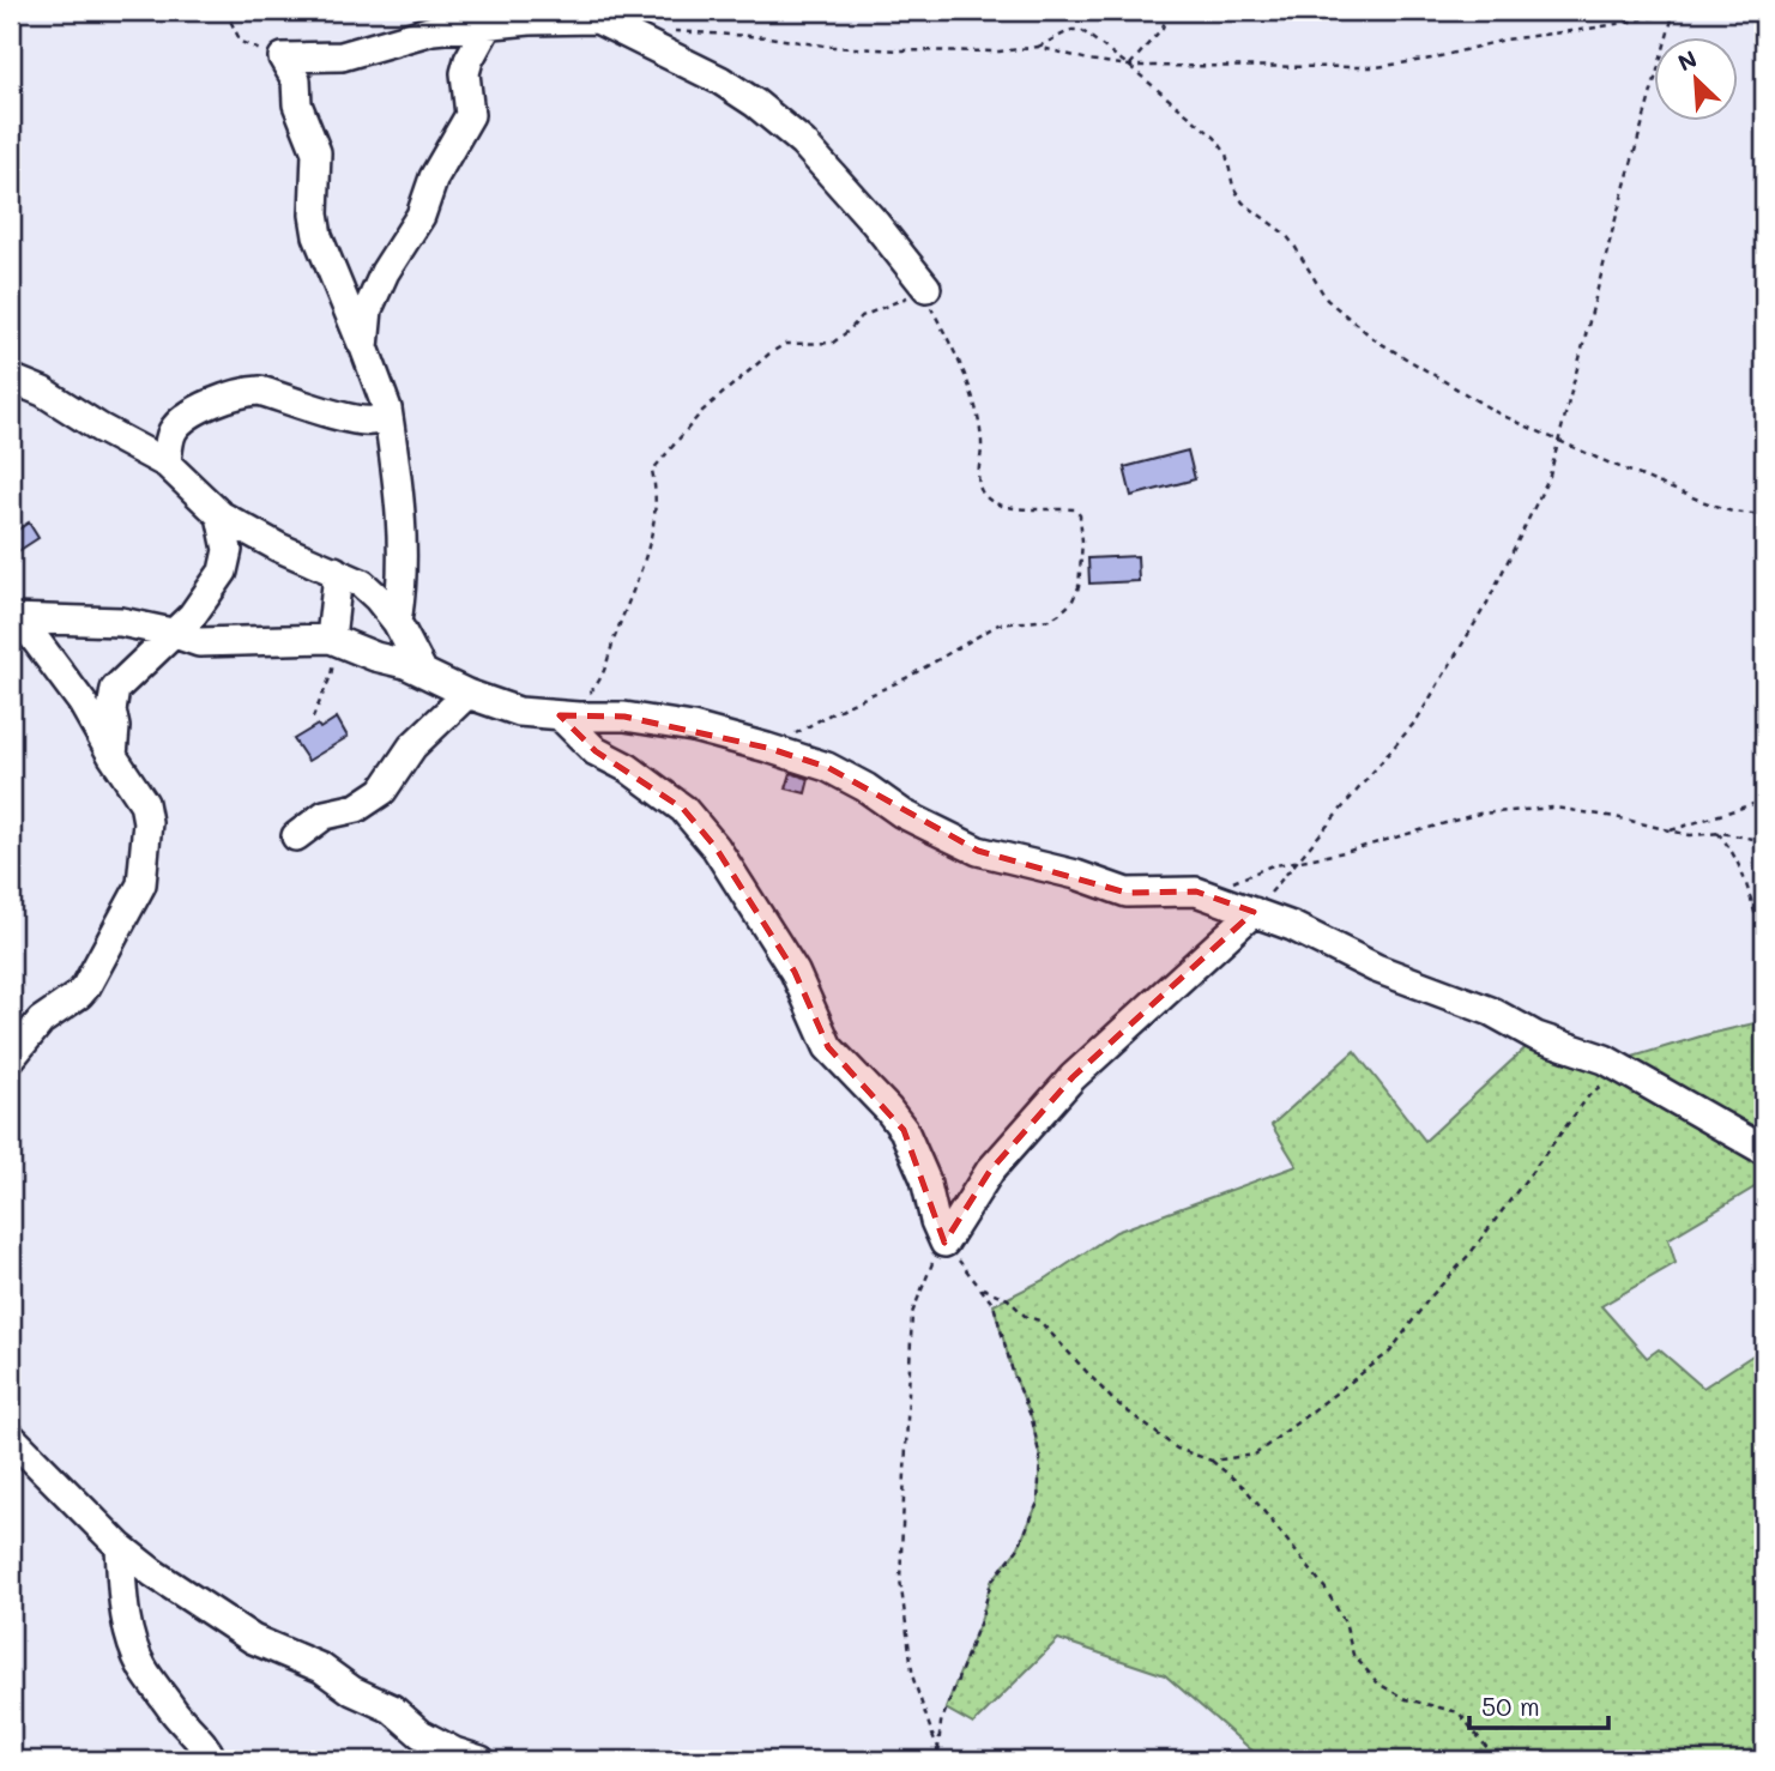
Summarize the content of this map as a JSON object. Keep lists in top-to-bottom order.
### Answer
{
  "scale_bar": "50 m",
  "north": "top left"
}
